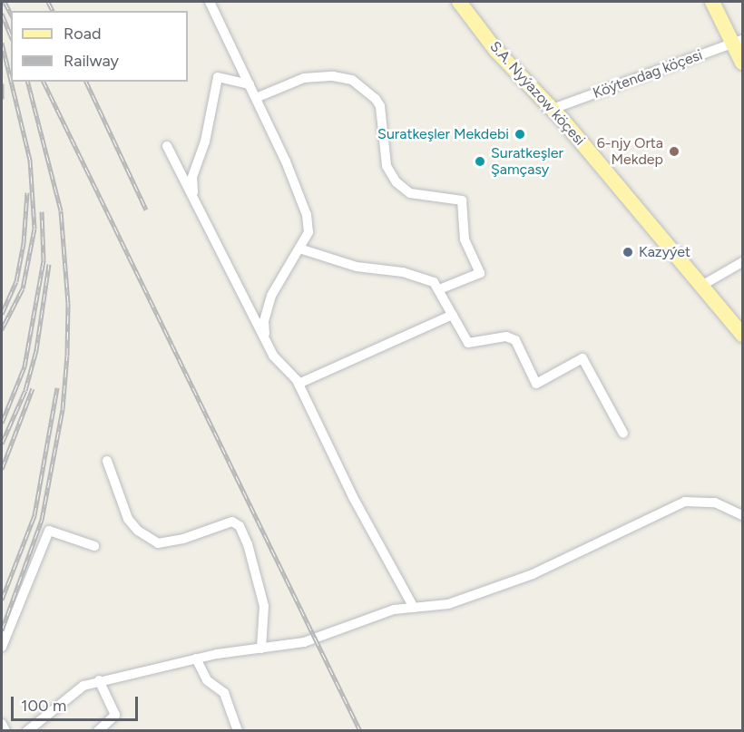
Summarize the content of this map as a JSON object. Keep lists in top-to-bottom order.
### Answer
{
  "streets": {
    "main road": ["S.A. Nyýazow köçesi"],
    "street": ["Köýtendag köçesi"]
  },
  "crossings": [
    ["Köýtendag köçesi", "S.A. Nyýazow köçesi"]
  ],
  "places": [
    "Suratkeşler Mekdebi",
    "6-njy Orta Mekdep",
    "Suratkeşler Şamçasy",
    "Kazyýet"
  ],
  "legend": ["Road", "Railway"],
  "scale_bar": "100 m"
}
